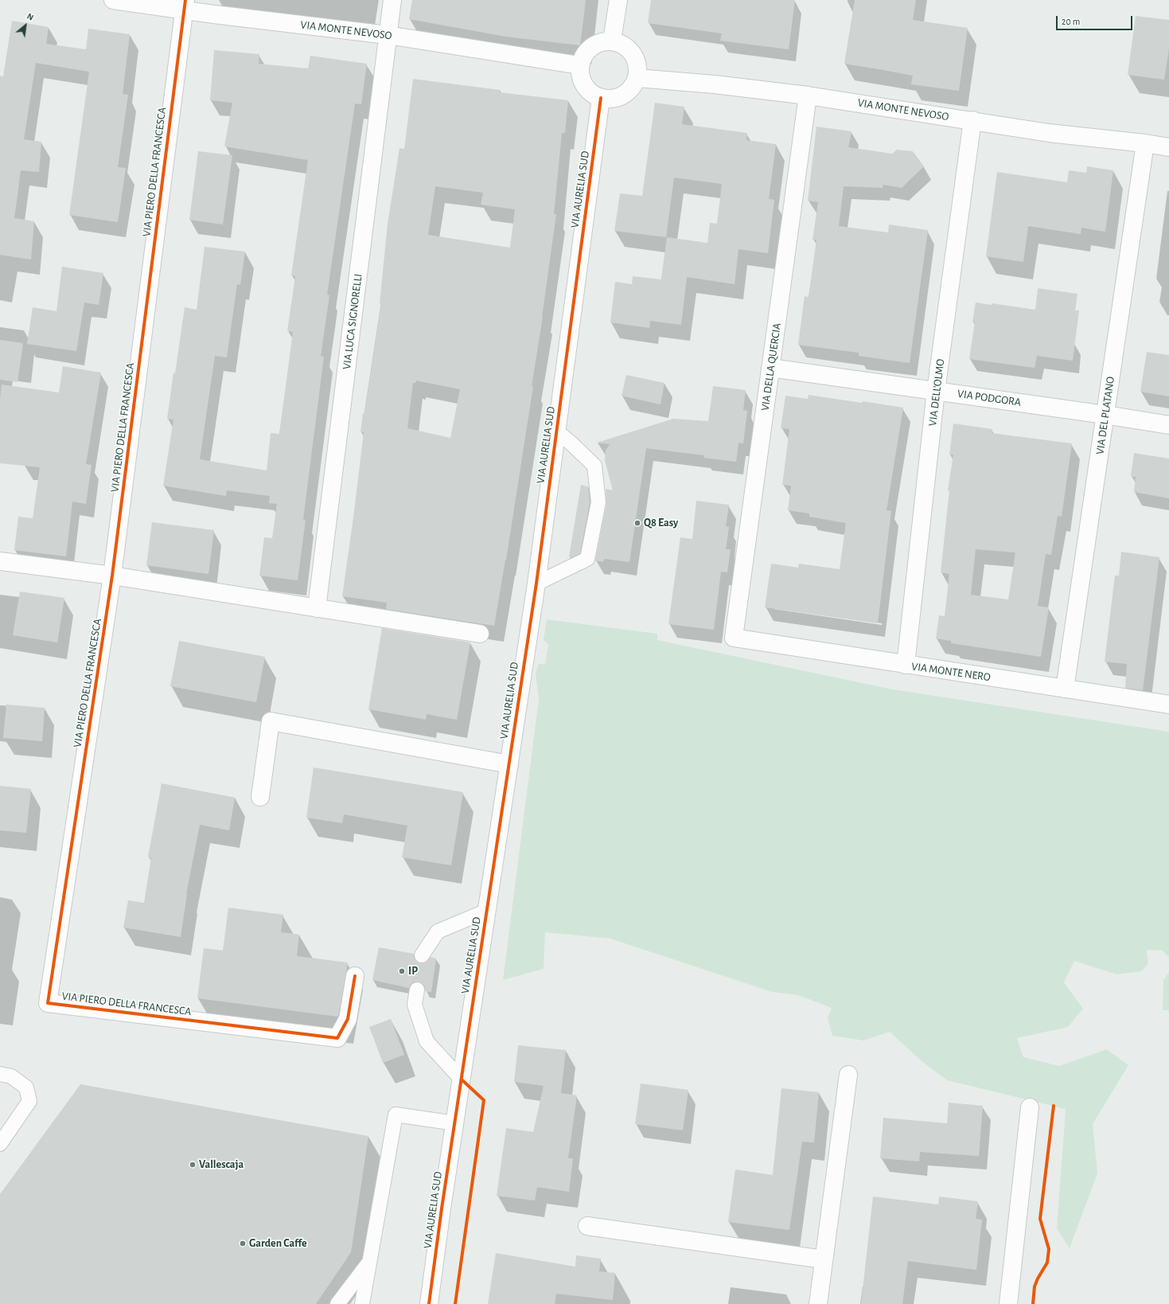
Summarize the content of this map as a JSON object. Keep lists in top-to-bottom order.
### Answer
{
  "streets": {
    "street": [
      "VIA MONTE NEVOSO",
      "VIA PIERO DELLA FRANCESCA",
      "VIA AURELIA SUD",
      "VIA LUCA SIGNORELLI",
      "VIA DELLA QUERCIA",
      "VIA DELL'OLMO",
      "VIA PODGORA",
      "VIA DEL PLATANO",
      "VIA MONTE NERO"
    ]
  },
  "crossings": [
    ["VIA MONTE NEVOSO", "VIA PIERO DELLA FRANCESCA"],
    ["VIA MONTE NEVOSO", "VIA AURELIA SUD"],
    ["VIA MONTE NEVOSO", "VIA LUCA SIGNORELLI"],
    ["VIA MONTE NEVOSO", "VIA DELLA QUERCIA"],
    ["VIA MONTE NEVOSO", "VIA DELL'OLMO"],
    ["VIA MONTE NEVOSO", "VIA DEL PLATANO"],
    ["VIA DELLA QUERCIA", "VIA PODGORA"],
    ["VIA DELLA QUERCIA", "VIA MONTE NERO"],
    ["VIA DELL'OLMO", "VIA PODGORA"],
    ["VIA DELL'OLMO", "VIA MONTE NERO"],
    ["VIA PODGORA", "VIA DEL PLATANO"],
    ["VIA DEL PLATANO", "VIA MONTE NERO"]
  ],
  "places": [
    "Q8 Easy",
    "IP",
    "Vallescaja",
    "Garden Caffe"
  ],
  "scale_bar": "20 m",
  "north": "top right"
}
